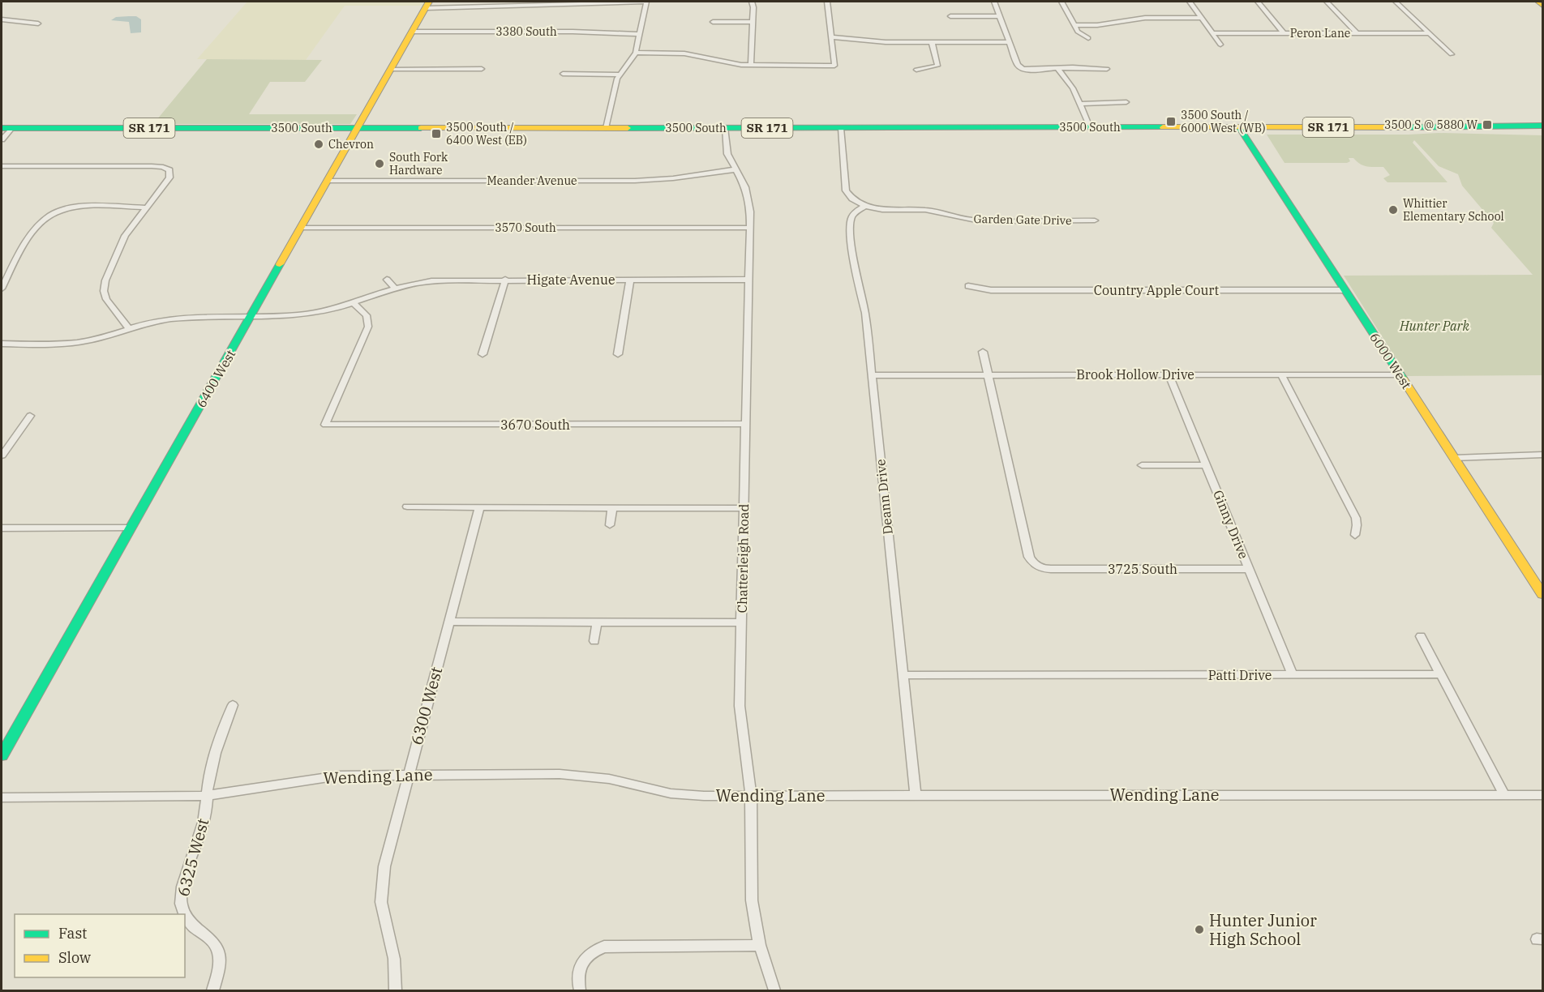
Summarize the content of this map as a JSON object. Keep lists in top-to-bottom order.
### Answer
{
  "streets": {
    "main road": [
      "3500 South",
      "SR 171",
      "6000 West",
      "6400 West"
    ],
    "street": [
      "3380 South",
      "Peron Lane",
      "Meander Avenue",
      "Garden Gate Drive",
      "3570 South",
      "Higate Avenue",
      "Country Apple Court",
      "Brook Hollow Drive",
      "3670 South",
      "Deann Drive",
      "Ginny Drive",
      "Chatterleigh Road",
      "3725 South",
      "Patti Drive",
      "6300 West",
      "Wending Lane",
      "6325 West"
    ]
  },
  "crossings": [
    ["3380 South", "6400 West"],
    ["3500 South", "Garden Gate Drive"],
    ["3500 South", "6000 West"],
    ["3500 South", "6400 West"],
    ["3500 South", "Chatterleigh Road"],
    ["Meander Avenue", "6400 West"],
    ["Meander Avenue", "Chatterleigh Road"],
    ["Garden Gate Drive", "Deann Drive"],
    ["3570 South", "6400 West"],
    ["3570 South", "Chatterleigh Road"],
    ["Higate Avenue", "6400 West"],
    ["Higate Avenue", "3670 South"],
    ["Higate Avenue", "Chatterleigh Road"],
    ["Country Apple Court", "6000 West"],
    ["6000 West", "Brook Hollow Drive"],
    ["Brook Hollow Drive", "Deann Drive"],
    ["Brook Hollow Drive", "Ginny Drive"],
    ["Brook Hollow Drive", "3725 South"],
    ["3670 South", "Chatterleigh Road"],
    ["Deann Drive", "Patti Drive"],
    ["Deann Drive", "Wending Lane"],
    ["Ginny Drive", "3725 South"],
    ["Ginny Drive", "Patti Drive"],
    ["Chatterleigh Road", "Wending Lane"],
    ["6300 West", "Wending Lane"],
    ["Wending Lane", "6325 West"]
  ],
  "parks": ["Hunter Park"],
  "places": {
    "transit": ["3500 South / 6000 West (WB)", "3500 S @ 5880 W", "3500 South / 6400 West (EB)"],
    "other": [
      "Chevron",
      "South Fork Hardware",
      "Whittier Elementary School",
      "Hunter Junior High School"
    ]
  },
  "legend": ["Fast", "Slow"]
}
